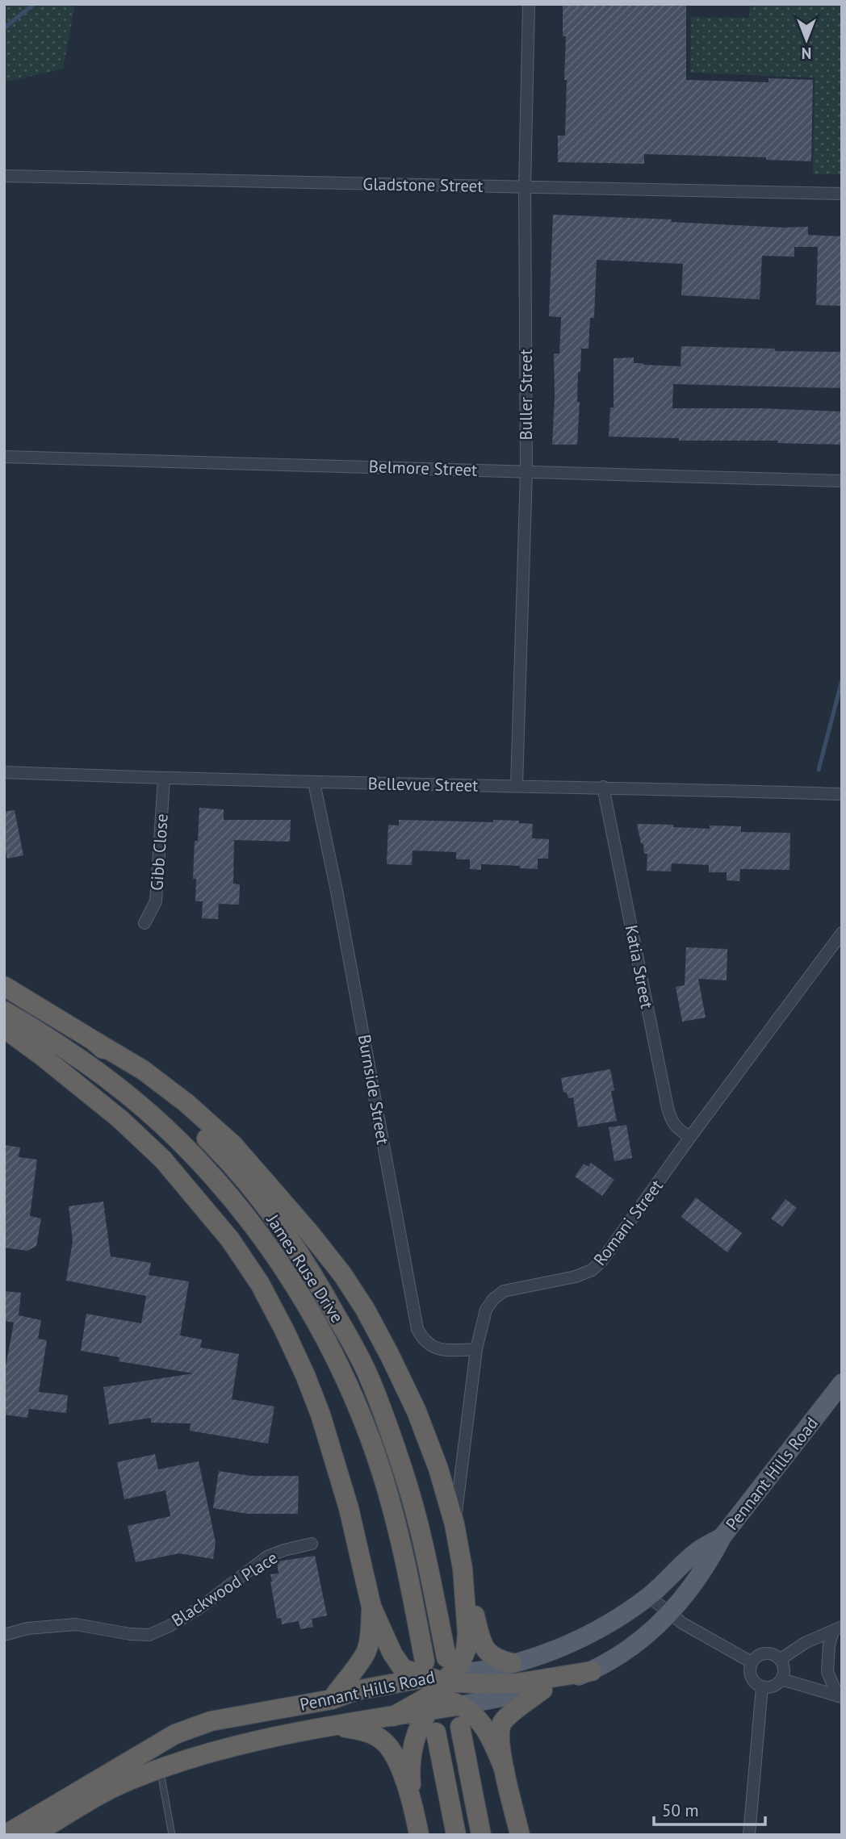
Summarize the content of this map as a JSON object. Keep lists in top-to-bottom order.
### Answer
{
  "streets": {
    "highway": ["James Ruse Drive", "Pennant Hills Road"],
    "street": [
      "Gladstone Street",
      "Buller Street",
      "Belmore Street",
      "Bellevue Street",
      "Gibb Close",
      "Katia Street",
      "Burnside Street",
      "Romani Street",
      "Blackwood Place"
    ]
  },
  "crossings": [
    ["Gladstone Street", "Buller Street"],
    ["Buller Street", "Belmore Street"],
    ["Buller Street", "Bellevue Street"],
    ["Bellevue Street", "Gibb Close"],
    ["Bellevue Street", "Katia Street"],
    ["Bellevue Street", "Burnside Street"],
    ["Katia Street", "Romani Street"],
    ["Burnside Street", "Romani Street"],
    ["James Ruse Drive", "Pennant Hills Road"]
  ],
  "scale_bar": "50 m",
  "north": "bottom"
}
